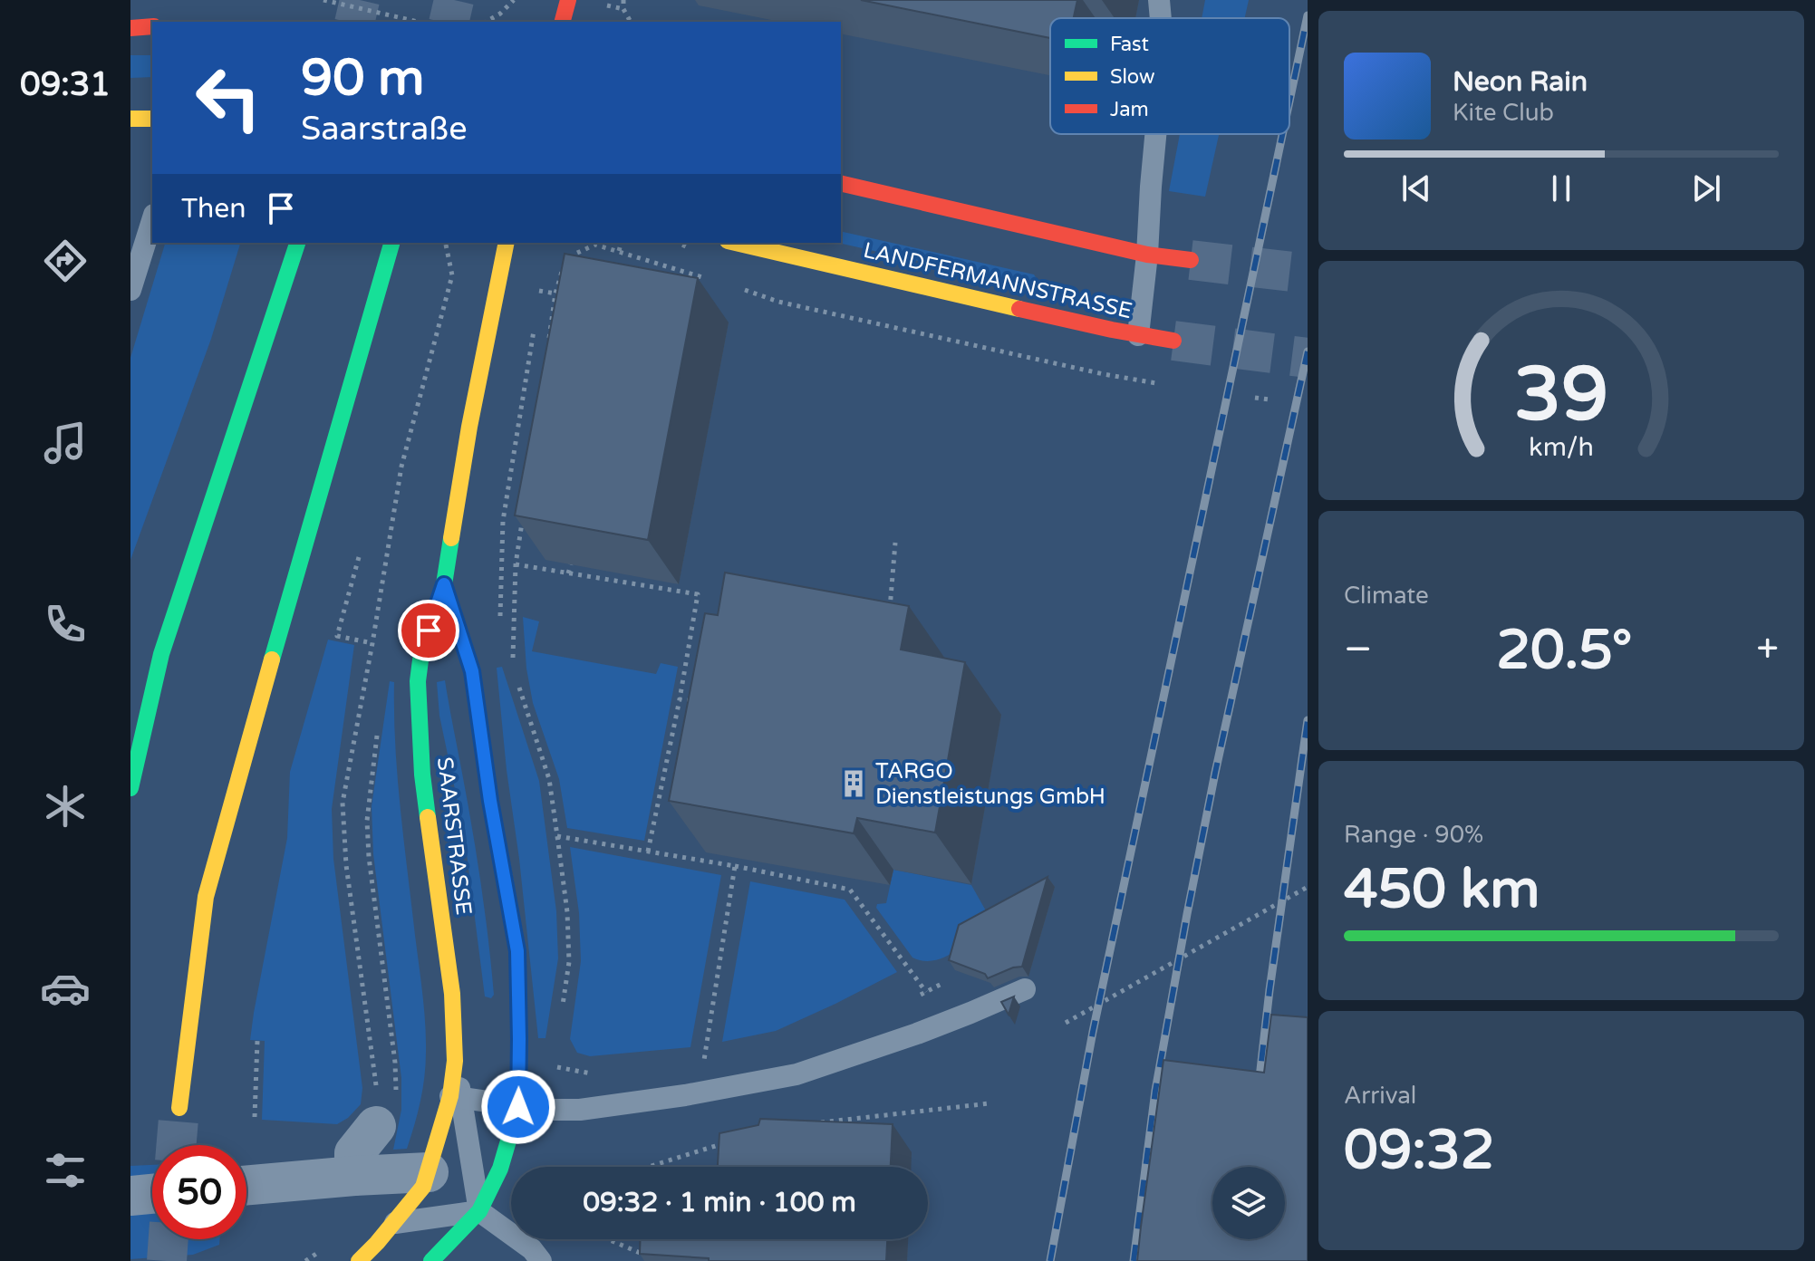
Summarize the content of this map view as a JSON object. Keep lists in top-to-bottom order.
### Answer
{
  "streets": {
    "main road": ["LANDFERMANNSTRASSE", "SAARSTRASSE"]
  },
  "places": {
    "building": ["TARGO Dienstleistungs GmbH"]
  },
  "legend": ["Fast", "Slow", "Jam"],
  "page": {
    "tabs": "09:31",
    "turn": ["90 m", "Saarstraße"],
    "song": ["Neon Rain", "Kite Club"],
    "then": "Then",
    "tile": [
      "Climate",
      ["Range · 90%", "450 km"],
      ["Arrival", "09:32"]
    ],
    "heat": ["−", "20.5°", "+"],
    "limit": "50",
    "trip": "09:32 · 1 min · 100 m",
    "gauge": ["39", "km/h"]
  }
}
